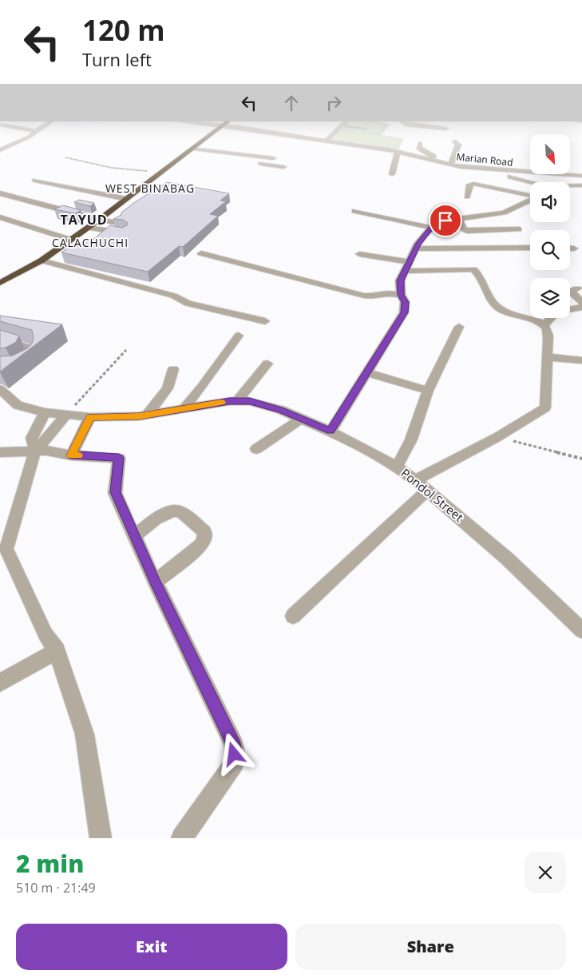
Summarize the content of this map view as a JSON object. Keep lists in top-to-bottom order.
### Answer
{
  "streets": {
    "street": ["Marian Road", "Pondol Street"]
  },
  "districts": ["WEST BINABAG", "TAYUD", "CALACHUCHI"],
  "north": "bottom right",
  "page": {
    "turn": ["120 m", "Turn left"],
    "heading": ["2 min", "510 m · 21:49"],
    "buttons": ["Exit", "Share"]
  }
}
